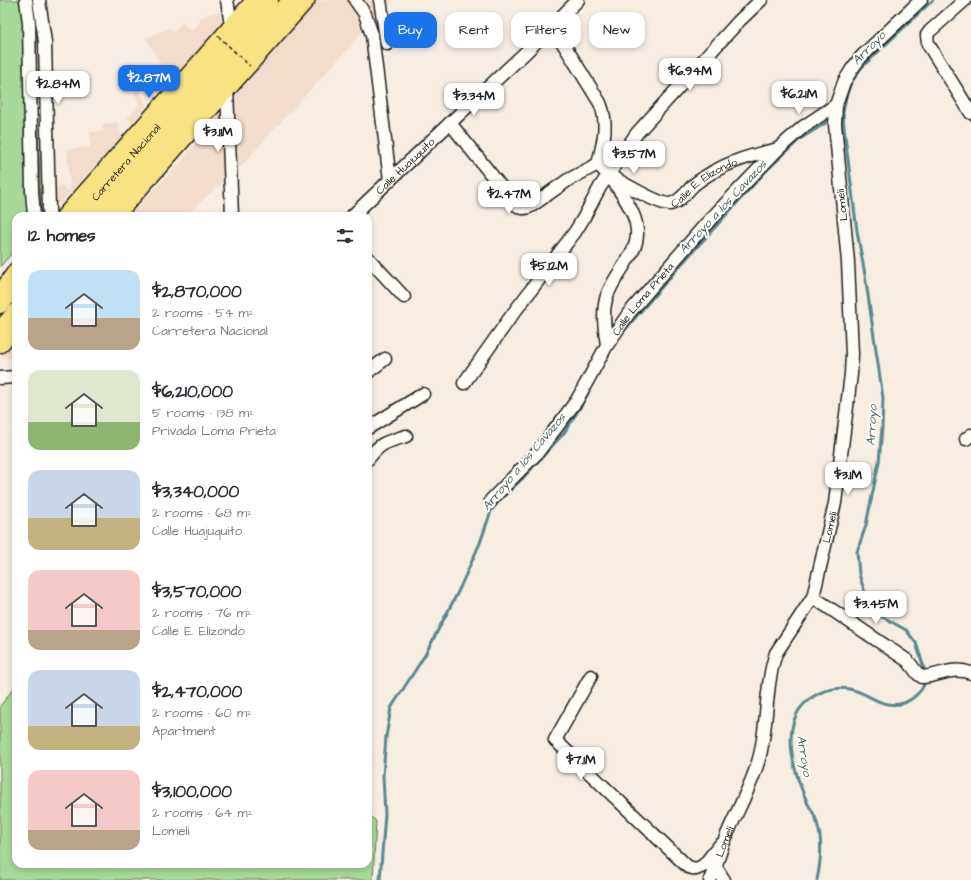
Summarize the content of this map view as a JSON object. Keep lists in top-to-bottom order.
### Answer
{
  "streets": {
    "highway": ["Carretera Nacional"],
    "street": [
      "Calle Huajuquito",
      "Calle E. Elizondo",
      "Lomelí",
      "Calle Loma Prieta"
    ]
  },
  "crossings": [
    ["Calle E. Elizondo", "Calle Loma Prieta"],
    ["Lomelí", "Calle Loma Prieta"]
  ],
  "water": ["Arroyo", "Arroyo a los Cavazos"],
  "page": {
    "chip": [
      "Buy",
      "Rent",
      "Filters",
      "New"
    ],
    "price": [
      "$6.94M",
      "$2.87M",
      "$2.84M",
      "$6.21M",
      "$3.34M",
      "$3.11M",
      "$3.57M",
      "$2.47M",
      "$5.12M",
      "$3.1M",
      "$3.45M",
      "$7.1M"
    ],
    "heading": "12 homes",
    "list": [
      {
        "name": "$2,870,000",
        "note": "2 rooms · 54 m² · Carretera Nacional"
      },
      {
        "name": "$6,210,000",
        "note": "5 rooms · 138 m² · Privada Loma Prieta"
      },
      {
        "name": "$3,340,000",
        "note": "2 rooms · 68 m² · Calle Huajuquito"
      },
      {
        "name": "$3,570,000",
        "note": "2 rooms · 76 m² · Calle E. Elizondo"
      },
      {
        "name": "$2,470,000",
        "note": "2 rooms · 60 m² · Apartment"
      },
      {
        "name": "$3,100,000",
        "note": "2 rooms · 64 m² · Lomelí"
      }
    ]
  }
}
